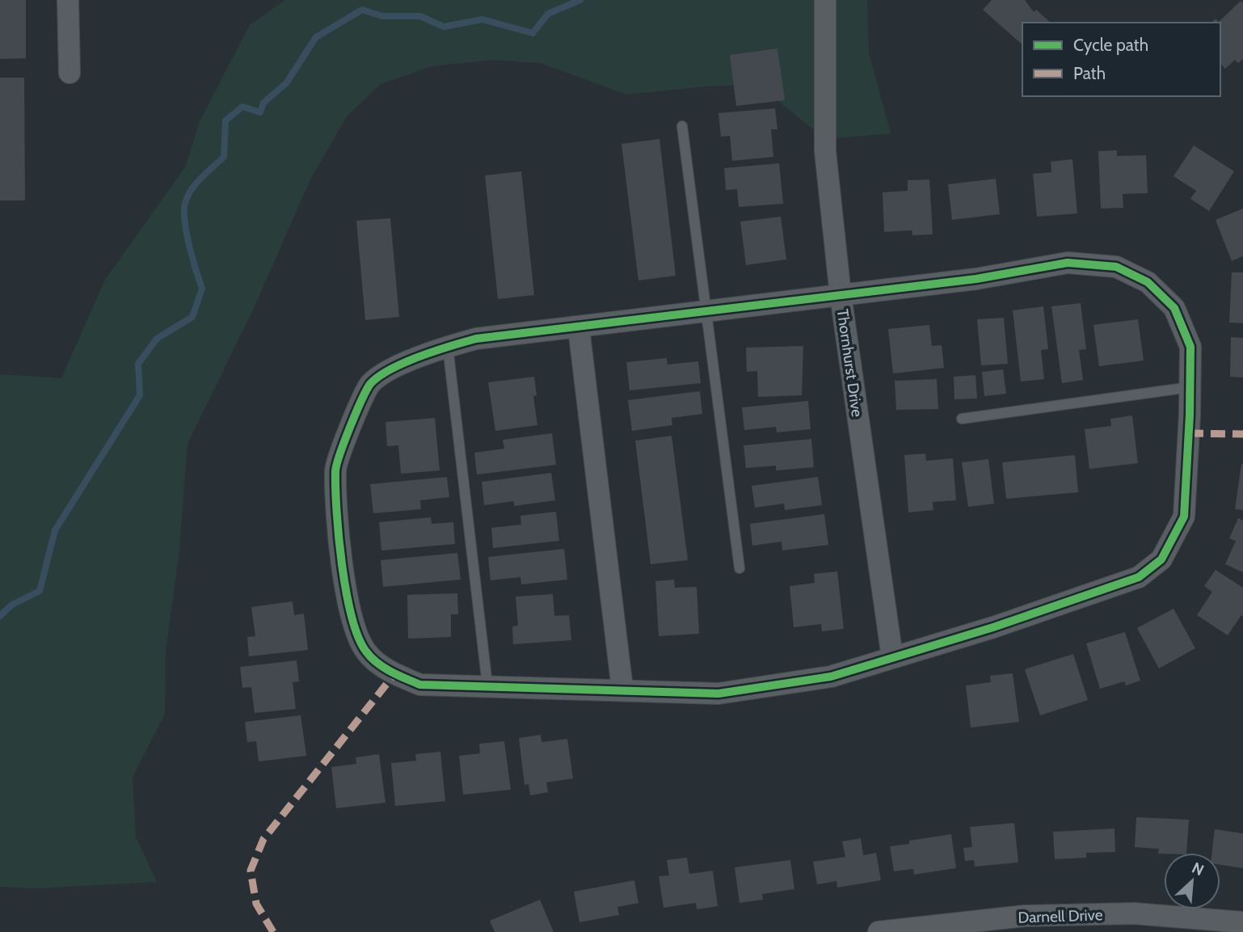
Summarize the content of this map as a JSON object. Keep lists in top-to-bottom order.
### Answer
{
  "streets": {
    "street": ["Thornhurst Drive", "Darnell Drive"]
  },
  "legend": ["Cycle path", "Path"],
  "north": "top right"
}
